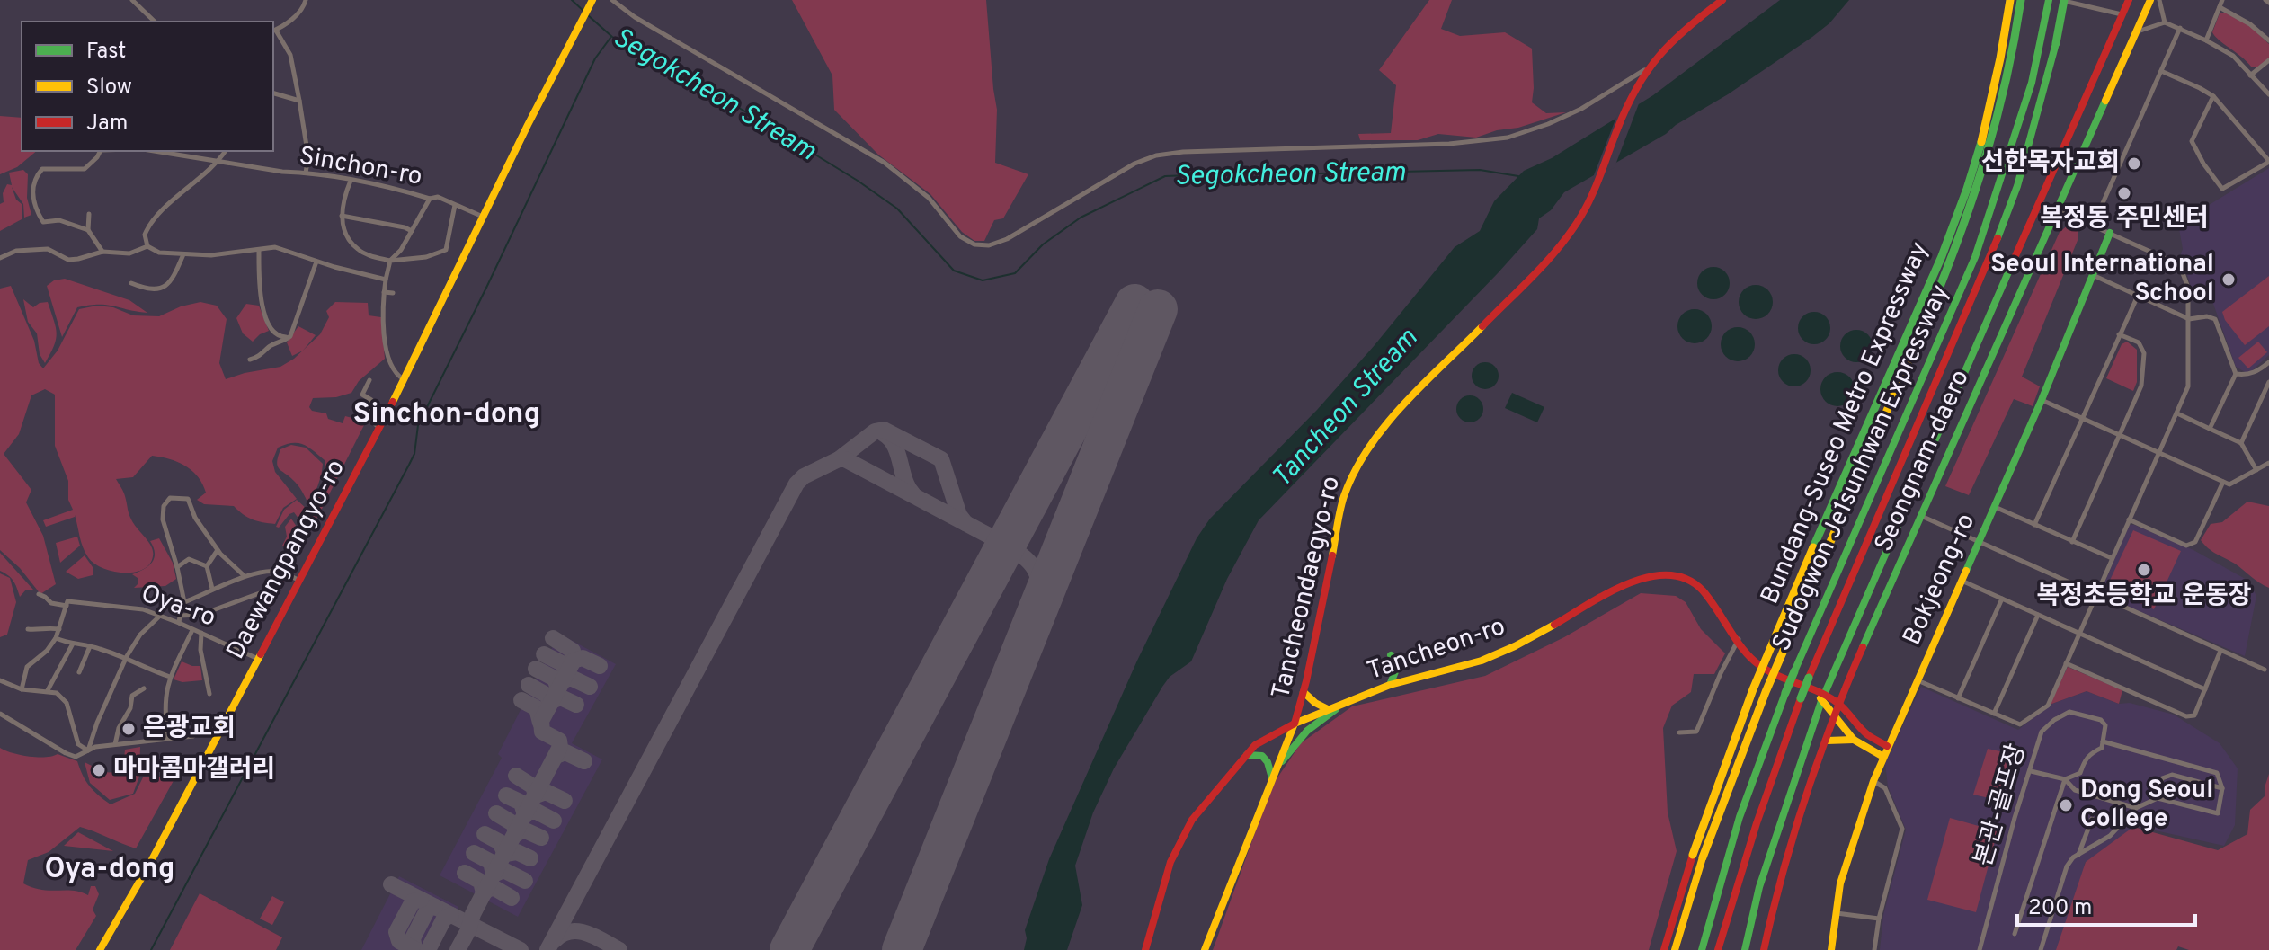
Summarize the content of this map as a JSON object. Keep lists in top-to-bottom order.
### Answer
{
  "streets": {
    "main road": [
      "Bundang-Suseo Metro Expressway",
      "Seongnam-daero",
      "Sudogwon Je1sunhwan Expressway",
      "Daewangpangyo-ro",
      "Bokjeong-ro",
      "Tancheondaegyo-ro",
      "Tancheon-ro"
    ],
    "street": ["Sinchon-ro", "Oya-ro", "본관-골프장"]
  },
  "crossings": [
    ["Sinchon-ro", "Daewangpangyo-ro"],
    ["Seongnam-daero", "Tancheon-ro"],
    ["Daewangpangyo-ro", "Oya-ro"],
    ["Bokjeong-ro", "Tancheon-ro"],
    ["Tancheondaegyo-ro", "Tancheon-ro"]
  ],
  "districts": ["Sinchon-dong", "Oya-dong"],
  "water": ["Segokcheon Stream", "Tancheon Stream"],
  "places": [
    "선한목자교회",
    "복정동 주민센터",
    "Seoul International School",
    "복정초등학교 운동장",
    "은광교회",
    "마마콤마갤러리",
    "Dong Seoul College"
  ],
  "legend": ["Fast", "Slow", "Jam"],
  "scale_bar": "200 m"
}
